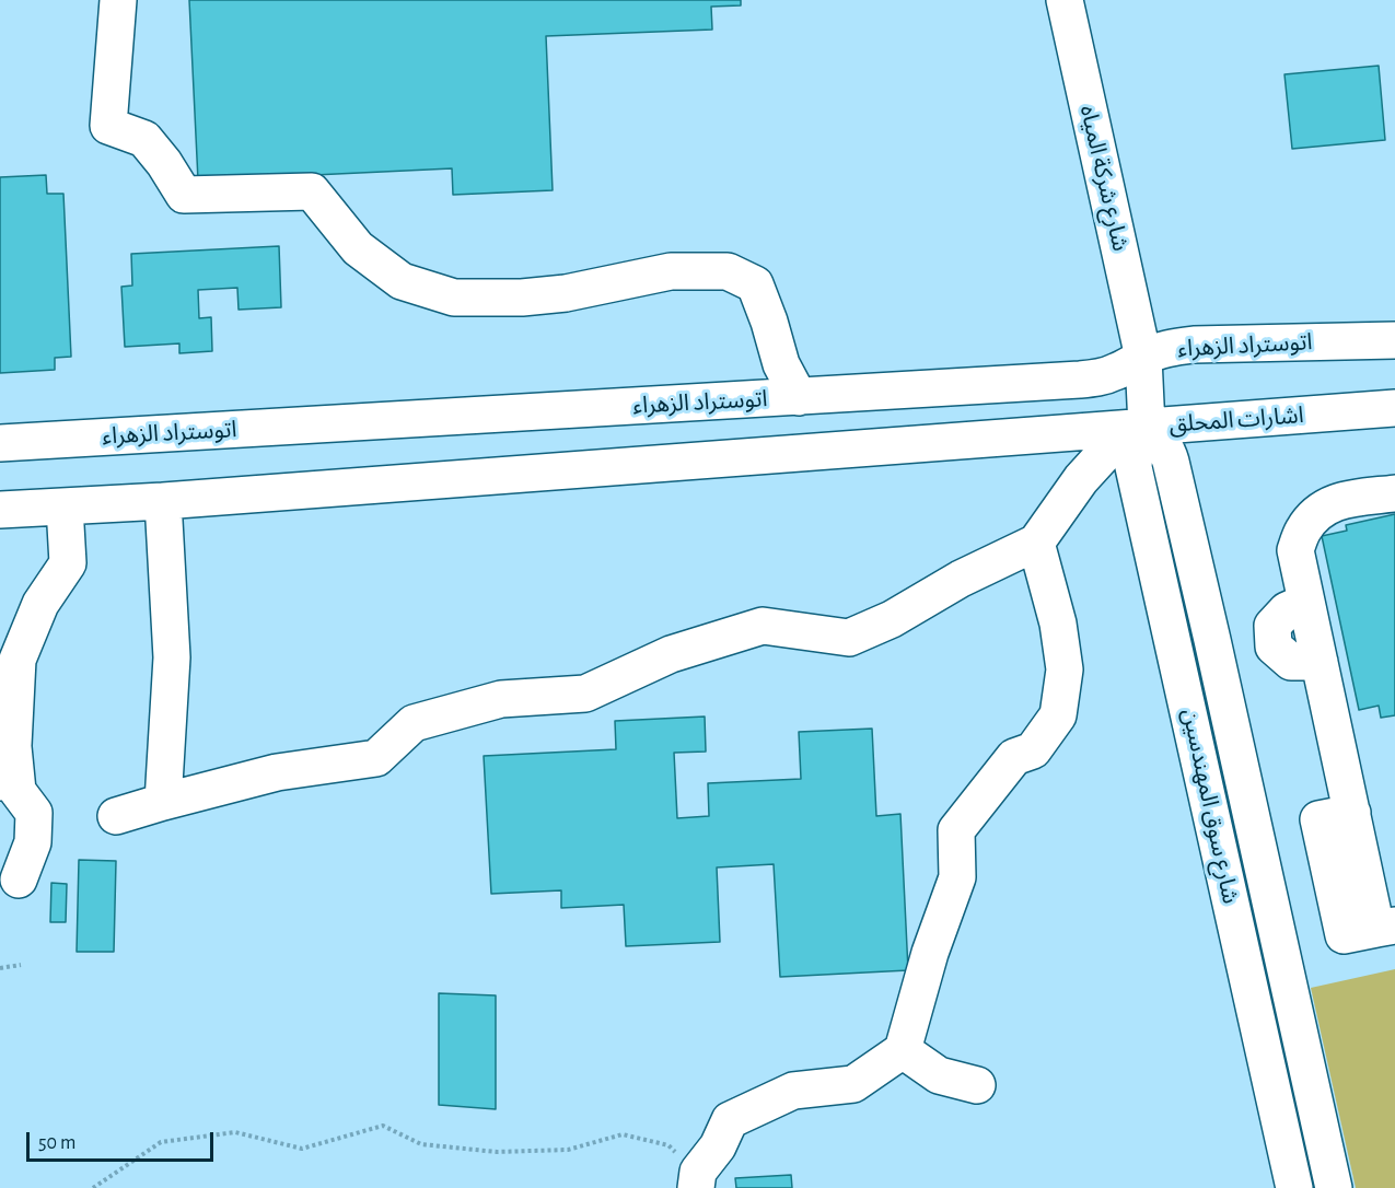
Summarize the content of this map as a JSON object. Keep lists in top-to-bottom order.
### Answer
{
  "streets": {
    "street": [
      "شارع شركة المياه",
      "اتوستراد الزهراء",
      "اشارات المحلق",
      "شارع سوق المهندسين"
    ]
  },
  "crossings": [
    ["شارع شركة المياه", "اتوستراد الزهراء"],
    ["شارع شركة المياه", "اشارات المحلق"],
    ["اتوستراد الزهراء", "اشارات المحلق"],
    ["اشارات المحلق", "شارع سوق المهندسين"]
  ],
  "scale_bar": "50 m"
}
